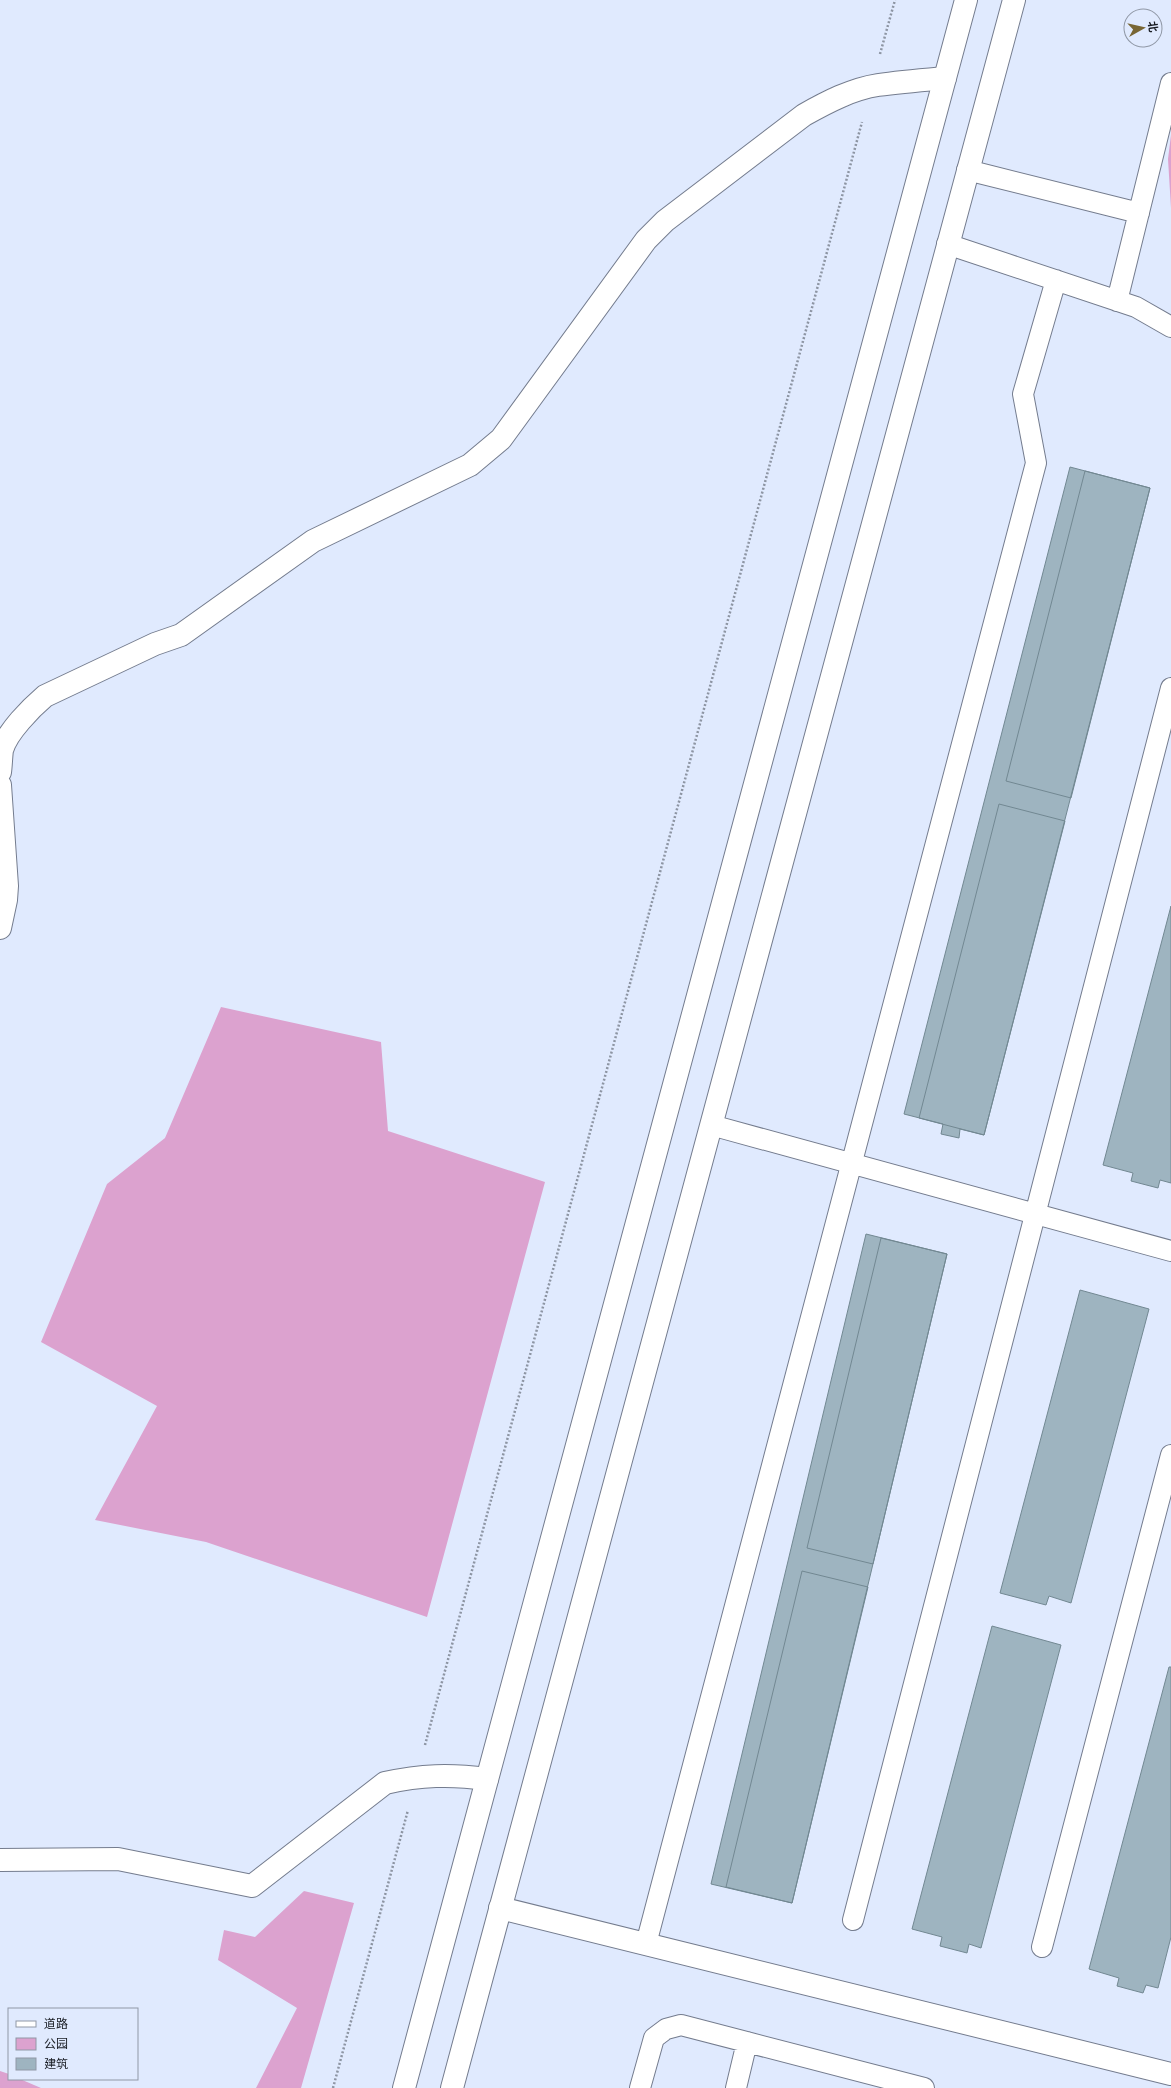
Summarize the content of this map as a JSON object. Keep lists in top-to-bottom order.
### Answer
{
  "legend": ["道路", "公园", "建筑"],
  "north": "right"
}
